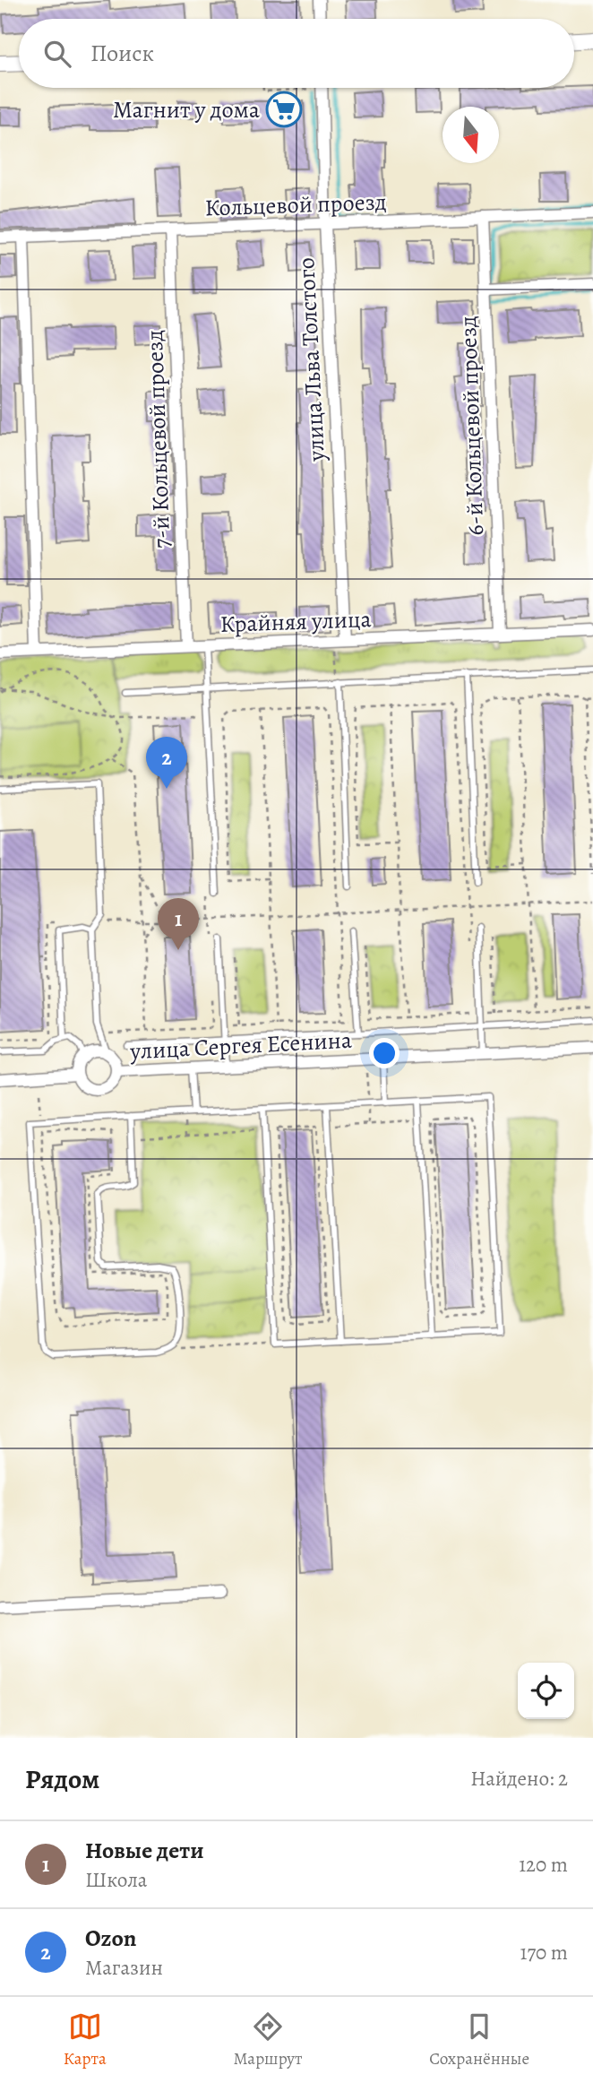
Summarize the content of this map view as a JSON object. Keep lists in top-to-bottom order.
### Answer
{
  "streets": {
    "street": [
      "Кольцевой проезд",
      "улица Льва Толстого",
      "6-й Кольцевой проезд",
      "7-й Кольцевой проезд",
      "Крайняя улица",
      "улица Сергея Есенина"
    ]
  },
  "crossings": [
    ["Кольцевой проезд", "улица Льва Толстого"],
    ["Кольцевой проезд", "6-й Кольцевой проезд"],
    ["Кольцевой проезд", "7-й Кольцевой проезд"],
    ["улица Льва Толстого", "Крайняя улица"],
    ["6-й Кольцевой проезд", "Крайняя улица"],
    ["7-й Кольцевой проезд", "Крайняя улица"]
  ],
  "places": {
    "supermarket": ["Магнит у дома"]
  },
  "north": "bottom",
  "page": {
    "search": "Поиск",
    "pins": ["2", "1"],
    "heading": ["Рядом", "Найдено: 2"],
    "list": [
      {
        "mark": "1",
        "name": "Новые дети",
        "note": "Школа",
        "value": "120 m"
      },
      {
        "mark": "2",
        "name": "Ozon",
        "note": "Магазин",
        "value": "170 m"
      }
    ],
    "nav": ["Карта", "Маршрут", "Сохранённые"]
  }
}
